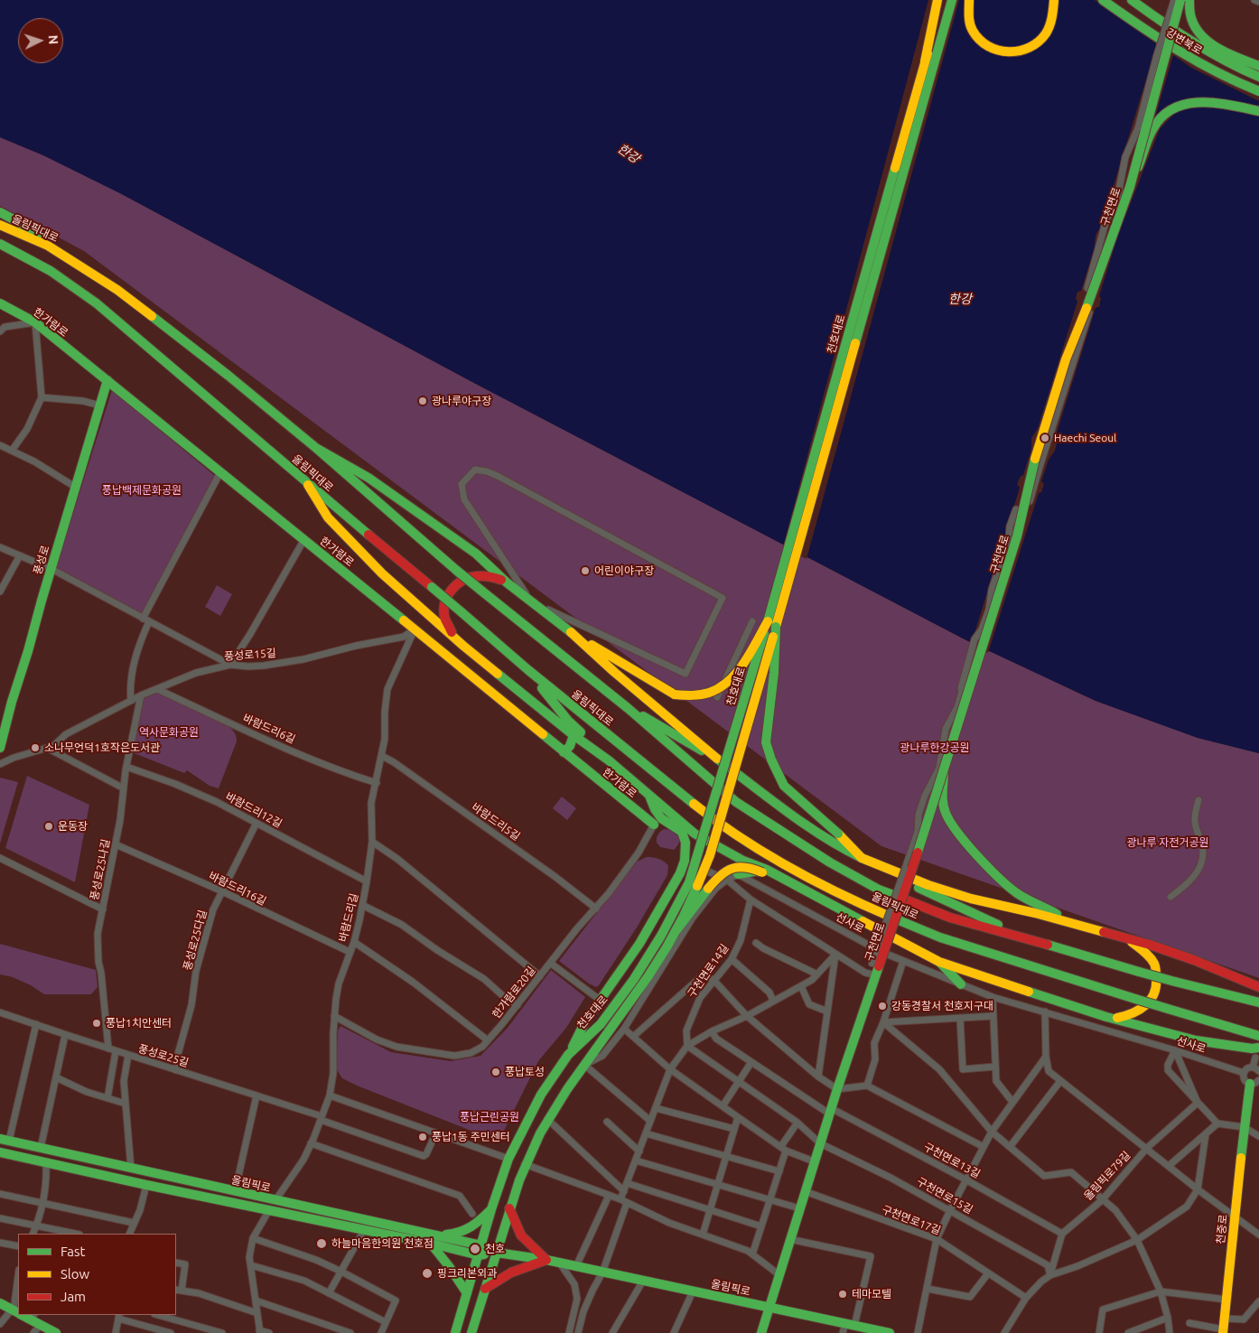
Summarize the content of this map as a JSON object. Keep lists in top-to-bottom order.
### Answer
{
  "streets": {
    "main road": [
      "강변북로",
      "구천면로",
      "올림픽대로",
      "한가람로",
      "천호대로",
      "풍성로",
      "올림픽로",
      "천중로"
    ],
    "street": [
      "풍성로15길",
      "바람드리6길",
      "바람드리12길",
      "바람드리5길",
      "풍성로25나길",
      "바람드리16길",
      "바람드리길",
      "선사로",
      "풍성로25다길",
      "구천면로14길",
      "한가람로20길",
      "풍성로25길",
      "구천면로13길",
      "올림픽로79길",
      "구천면로15길",
      "구천면로17길"
    ]
  },
  "crossings": [
    ["구천면로", "구천면로13길"],
    ["구천면로", "올림픽로"],
    ["구천면로", "구천면로15길"],
    ["구천면로", "구천면로17길"],
    ["한가람로", "풍성로"],
    ["한가람로", "풍성로15길"],
    ["한가람로", "바람드리길"],
    ["한가람로", "한가람로20길"],
    ["천호대로", "올림픽로"],
    ["풍성로15길", "바람드리6길"],
    ["풍성로15길", "풍성로25나길"],
    ["풍성로15길", "바람드리길"],
    ["바람드리6길", "바람드리길"],
    ["바람드리12길", "풍성로25나길"],
    ["바람드리12길", "바람드리길"],
    ["바람드리12길", "풍성로25다길"],
    ["바람드리5길", "바람드리길"],
    ["바람드리5길", "한가람로20길"],
    ["풍성로25나길", "바람드리16길"],
    ["풍성로25나길", "풍성로25길"],
    ["바람드리16길", "바람드리길"],
    ["바람드리16길", "풍성로25다길"],
    ["바람드리길", "한가람로20길"],
    ["바람드리길", "풍성로25길"],
    ["바람드리길", "올림픽로"],
    ["풍성로25다길", "풍성로25길"],
    ["구천면로13길", "올림픽로79길"]
  ],
  "water": ["한강"],
  "parks": [
    "풍납백제문화공원",
    "역사문화공원",
    "광나루한강공원",
    "광나루 자전거공원",
    "풍납근린공원"
  ],
  "places": [
    "광나루야구장",
    "Haechi Seoul",
    "어린이야구장",
    "소나무언덕1호작은도서관",
    "운동장",
    "강동경찰서 천호지구대",
    "풍납1치안센터",
    "풍납토성",
    "풍납1동 주민센터",
    "하늘마음한의원 천호점",
    "천호",
    "핑크리본외과",
    "테마모텔"
  ],
  "legend": ["Fast", "Slow", "Jam"],
  "north": "right"
}
